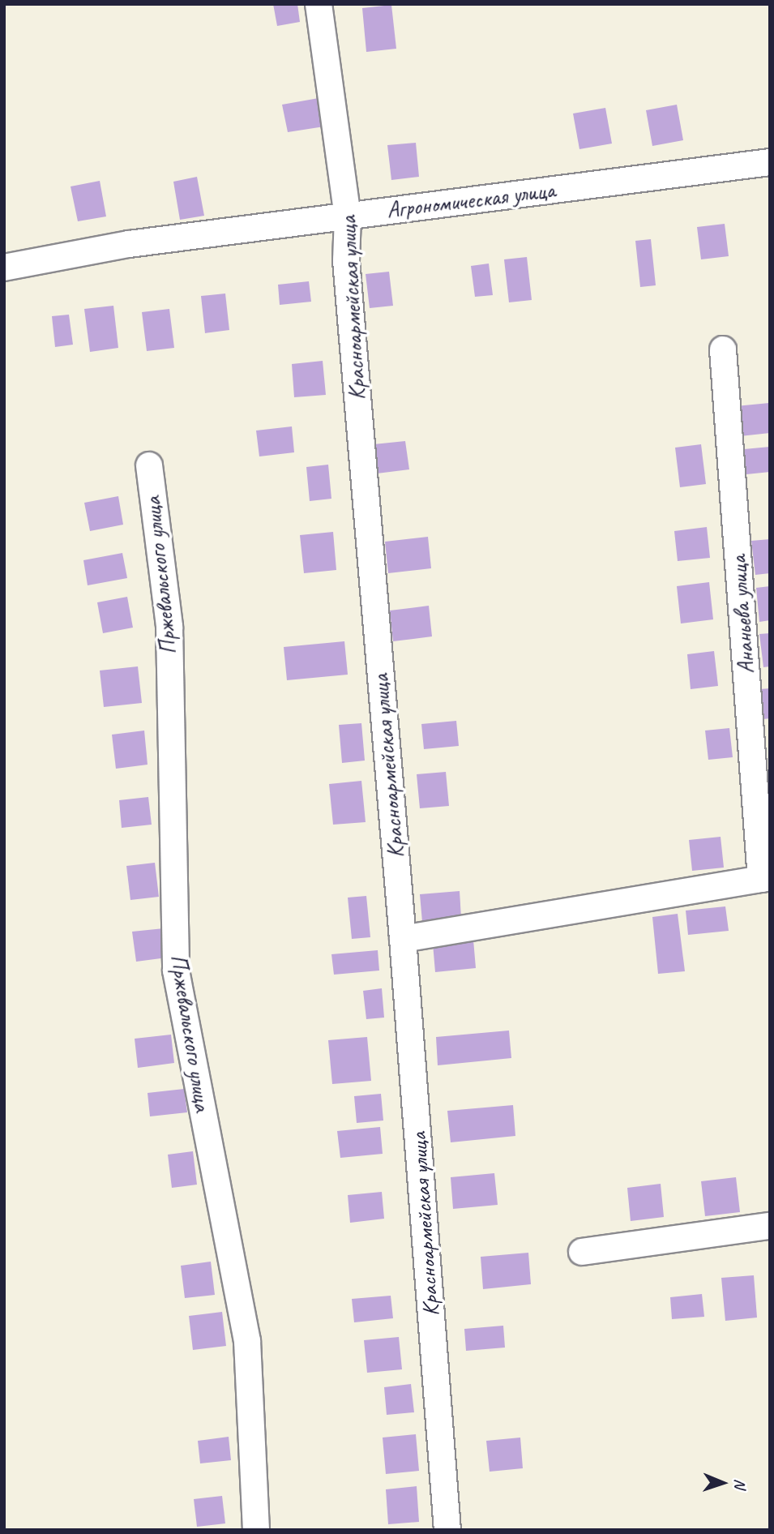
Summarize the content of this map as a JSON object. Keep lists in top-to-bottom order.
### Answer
{
  "streets": {
    "street": [
      "Агрономическая улица",
      "Красноармейская улица",
      "Пржевальского улица",
      "Ананьева улица"
    ]
  },
  "crossings": [
    ["Агрономическая улица", "Красноармейская улица"]
  ],
  "north": "right"
}
